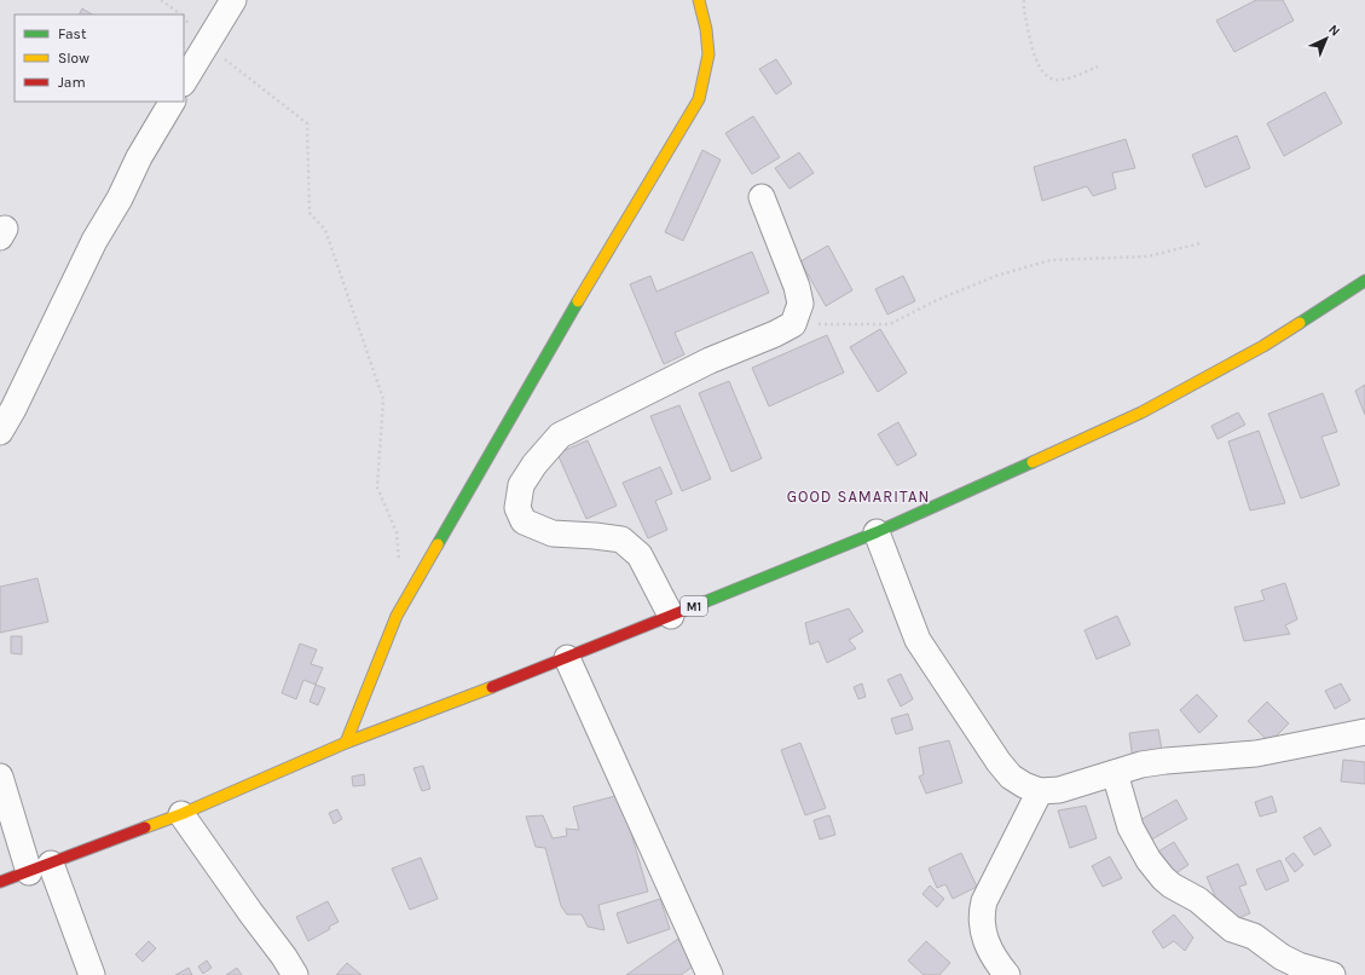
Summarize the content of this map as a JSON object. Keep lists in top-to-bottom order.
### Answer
{
  "streets": {
    "main road": ["M1"]
  },
  "districts": ["GOOD SAMARITAN"],
  "legend": ["Fast", "Slow", "Jam"],
  "north": "top right"
}
